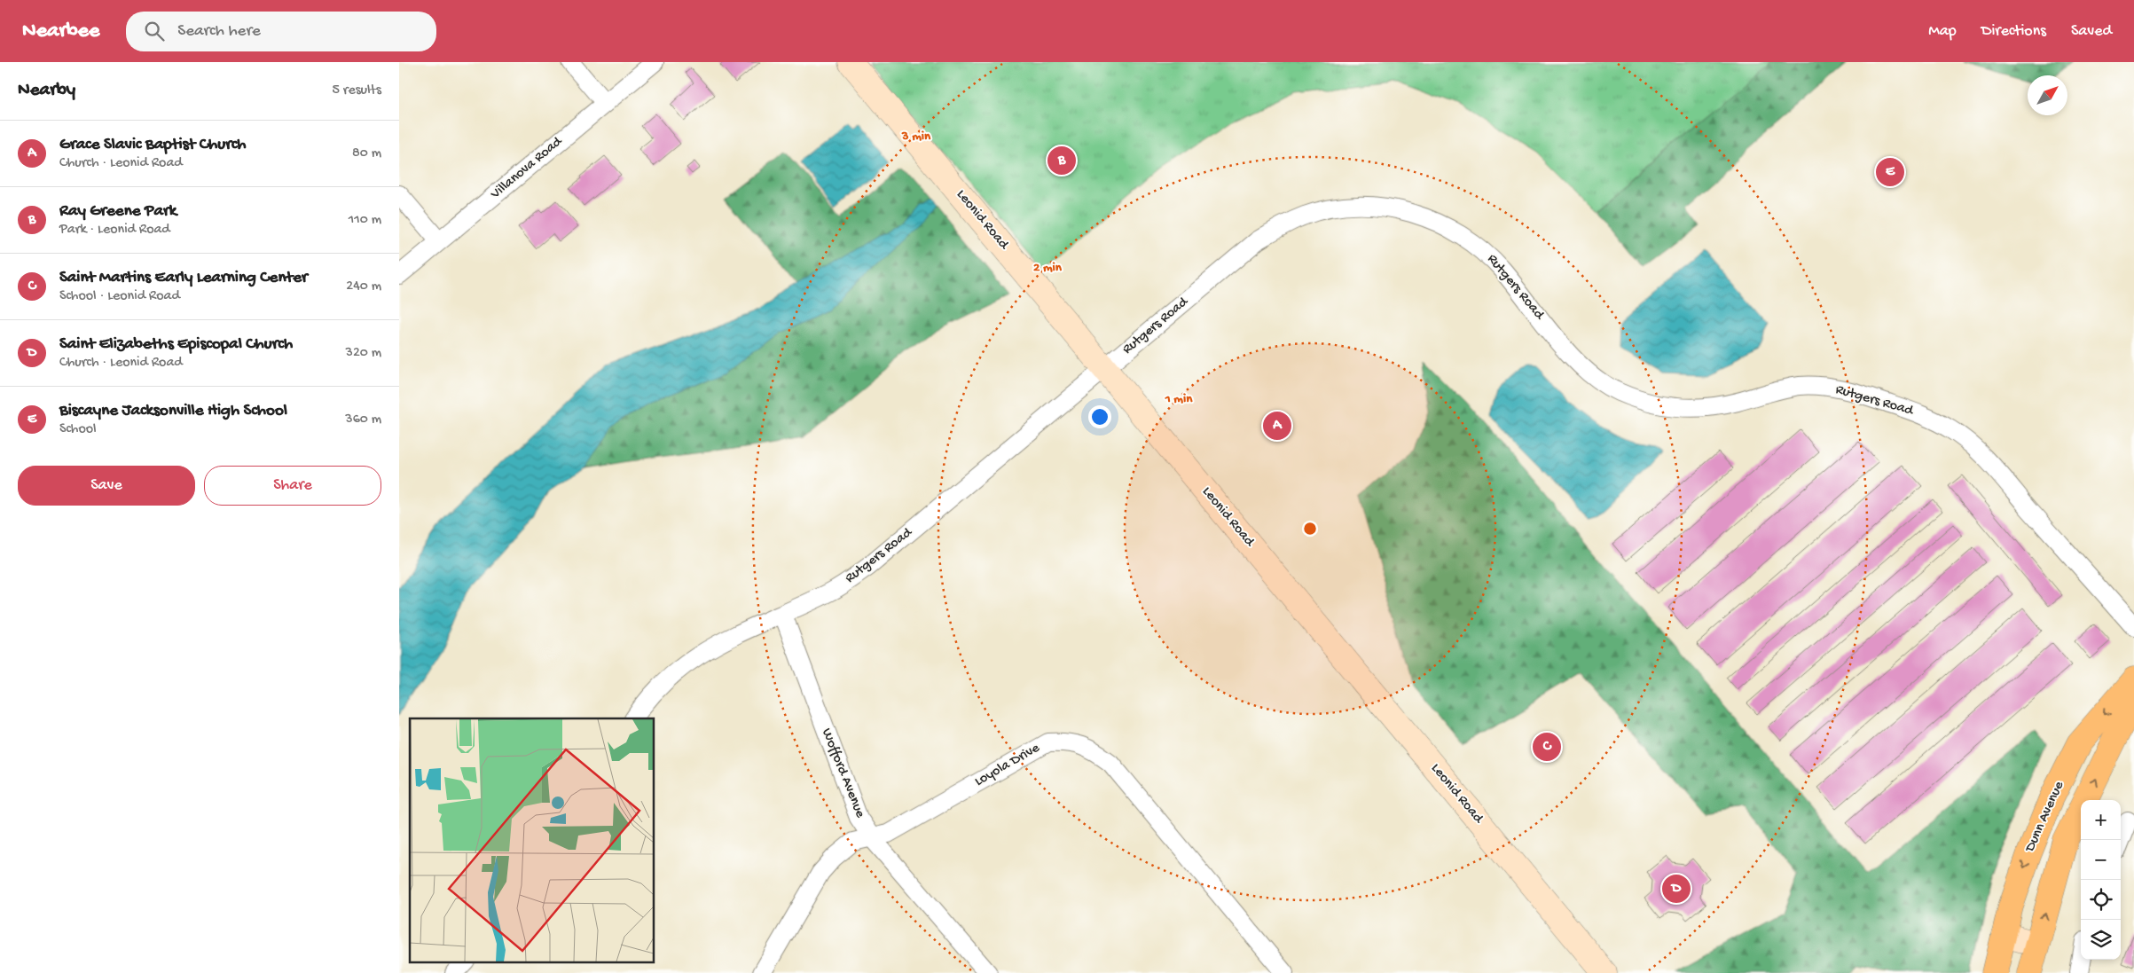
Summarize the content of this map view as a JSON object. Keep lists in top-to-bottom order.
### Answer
{
  "streets": {
    "main road": ["Dunn Avenue"],
    "street": [
      "Villanova Road",
      "Leonid Road",
      "Rutgers Road",
      "Loyola Drive",
      "Wofford Avenue"
    ]
  },
  "crossings": [
    ["Leonid Road", "Rutgers Road"],
    ["Rutgers Road", "Wofford Avenue"],
    ["Loyola Drive", "Wofford Avenue"]
  ],
  "north": "top right",
  "page": {
    "header": "Nearbee",
    "search": "Search here",
    "nav": ["Map", "Directions", "Saved"],
    "heading": ["Nearby", "5 results"],
    "list": [
      {
        "mark": "A",
        "name": "Grace Slavic Baptist Church",
        "note": "Church · Leonid Road",
        "value": "80 m"
      },
      {
        "mark": "B",
        "name": "Ray Greene Park",
        "note": "Park · Leonid Road",
        "value": "110 m"
      },
      {
        "mark": "C",
        "name": "Saint Martins Early Learning Center",
        "note": "School · Leonid Road",
        "value": "240 m"
      },
      {
        "mark": "D",
        "name": "Saint Elizabeths Episcopal Church",
        "note": "Church · Leonid Road",
        "value": "320 m"
      },
      {
        "mark": "E",
        "name": "Biscayne Jacksonville High School",
        "note": "School",
        "value": "360 m"
      }
    ],
    "pins": [
      "B",
      "E",
      "A",
      "C",
      "D"
    ],
    "buttons": ["Save", "Share"],
    "map_buttons": ["+", "−"]
  },
  "rings": ["3 min", "2 min", "1 min"]
}
